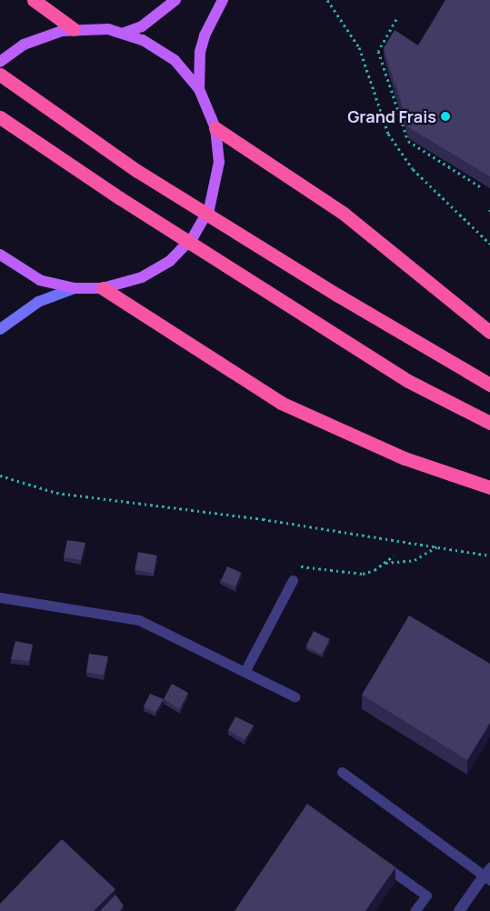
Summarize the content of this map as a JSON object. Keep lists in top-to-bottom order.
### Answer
{
  "places": ["Grand Frais"]
}
